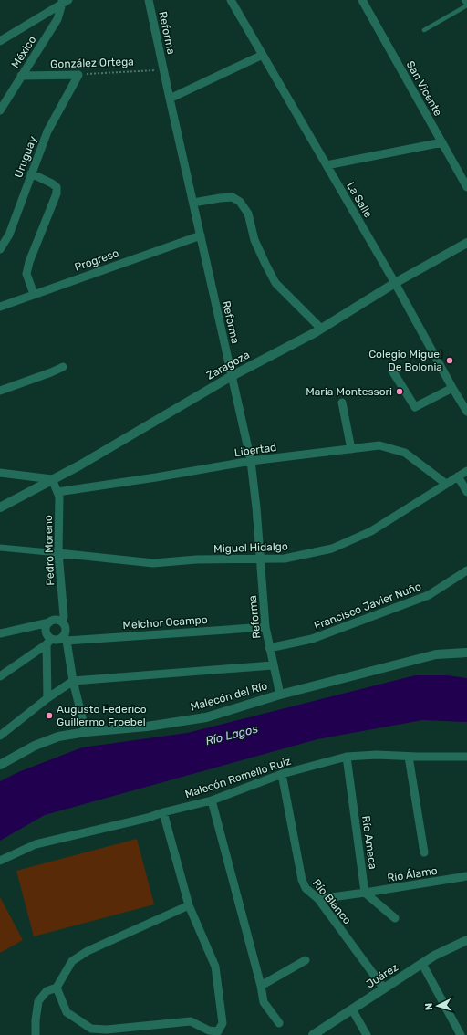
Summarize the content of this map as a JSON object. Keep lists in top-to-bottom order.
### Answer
{
  "streets": {
    "street": [
      "Reforma",
      "México",
      "González Ortega",
      "San Vicente",
      "Uruguay",
      "La Salle",
      "Progreso",
      "Zaragoza",
      "Libertad",
      "Miguel Hidalgo",
      "Pedro Moreno",
      "Francisco Javier Nuño",
      "Melchor Ocampo",
      "Malecón del Río",
      "Malecón Romelio Ruiz",
      "Río Ameca",
      "Río Álamo",
      "Río Blanco",
      "Juárez"
    ]
  },
  "crossings": [
    ["Reforma", "González Ortega"],
    ["Reforma", "Progreso"],
    ["Reforma", "Zaragoza"],
    ["Reforma", "Libertad"],
    ["Reforma", "Miguel Hidalgo"],
    ["Reforma", "Francisco Javier Nuño"],
    ["Reforma", "Melchor Ocampo"],
    ["Reforma", "Malecón del Río"],
    ["México", "González Ortega"],
    ["González Ortega", "Uruguay"],
    ["La Salle", "Zaragoza"],
    ["Zaragoza", "Pedro Moreno"],
    ["Libertad", "Miguel Hidalgo"],
    ["Libertad", "Pedro Moreno"],
    ["Miguel Hidalgo", "Pedro Moreno"],
    ["Pedro Moreno", "Melchor Ocampo"],
    ["Malecón Romelio Ruiz", "Río Ameca"],
    ["Malecón Romelio Ruiz", "Río Blanco"],
    ["Río Ameca", "Río Álamo"],
    ["Río Álamo", "Río Blanco"],
    ["Río Blanco", "Juárez"]
  ],
  "water": ["Río Lagos"],
  "places": ["Colegio Miguel De Bolonia", "Maria Montessori", "Augusto Federico Guillermo Froebel"],
  "north": "left"
}
